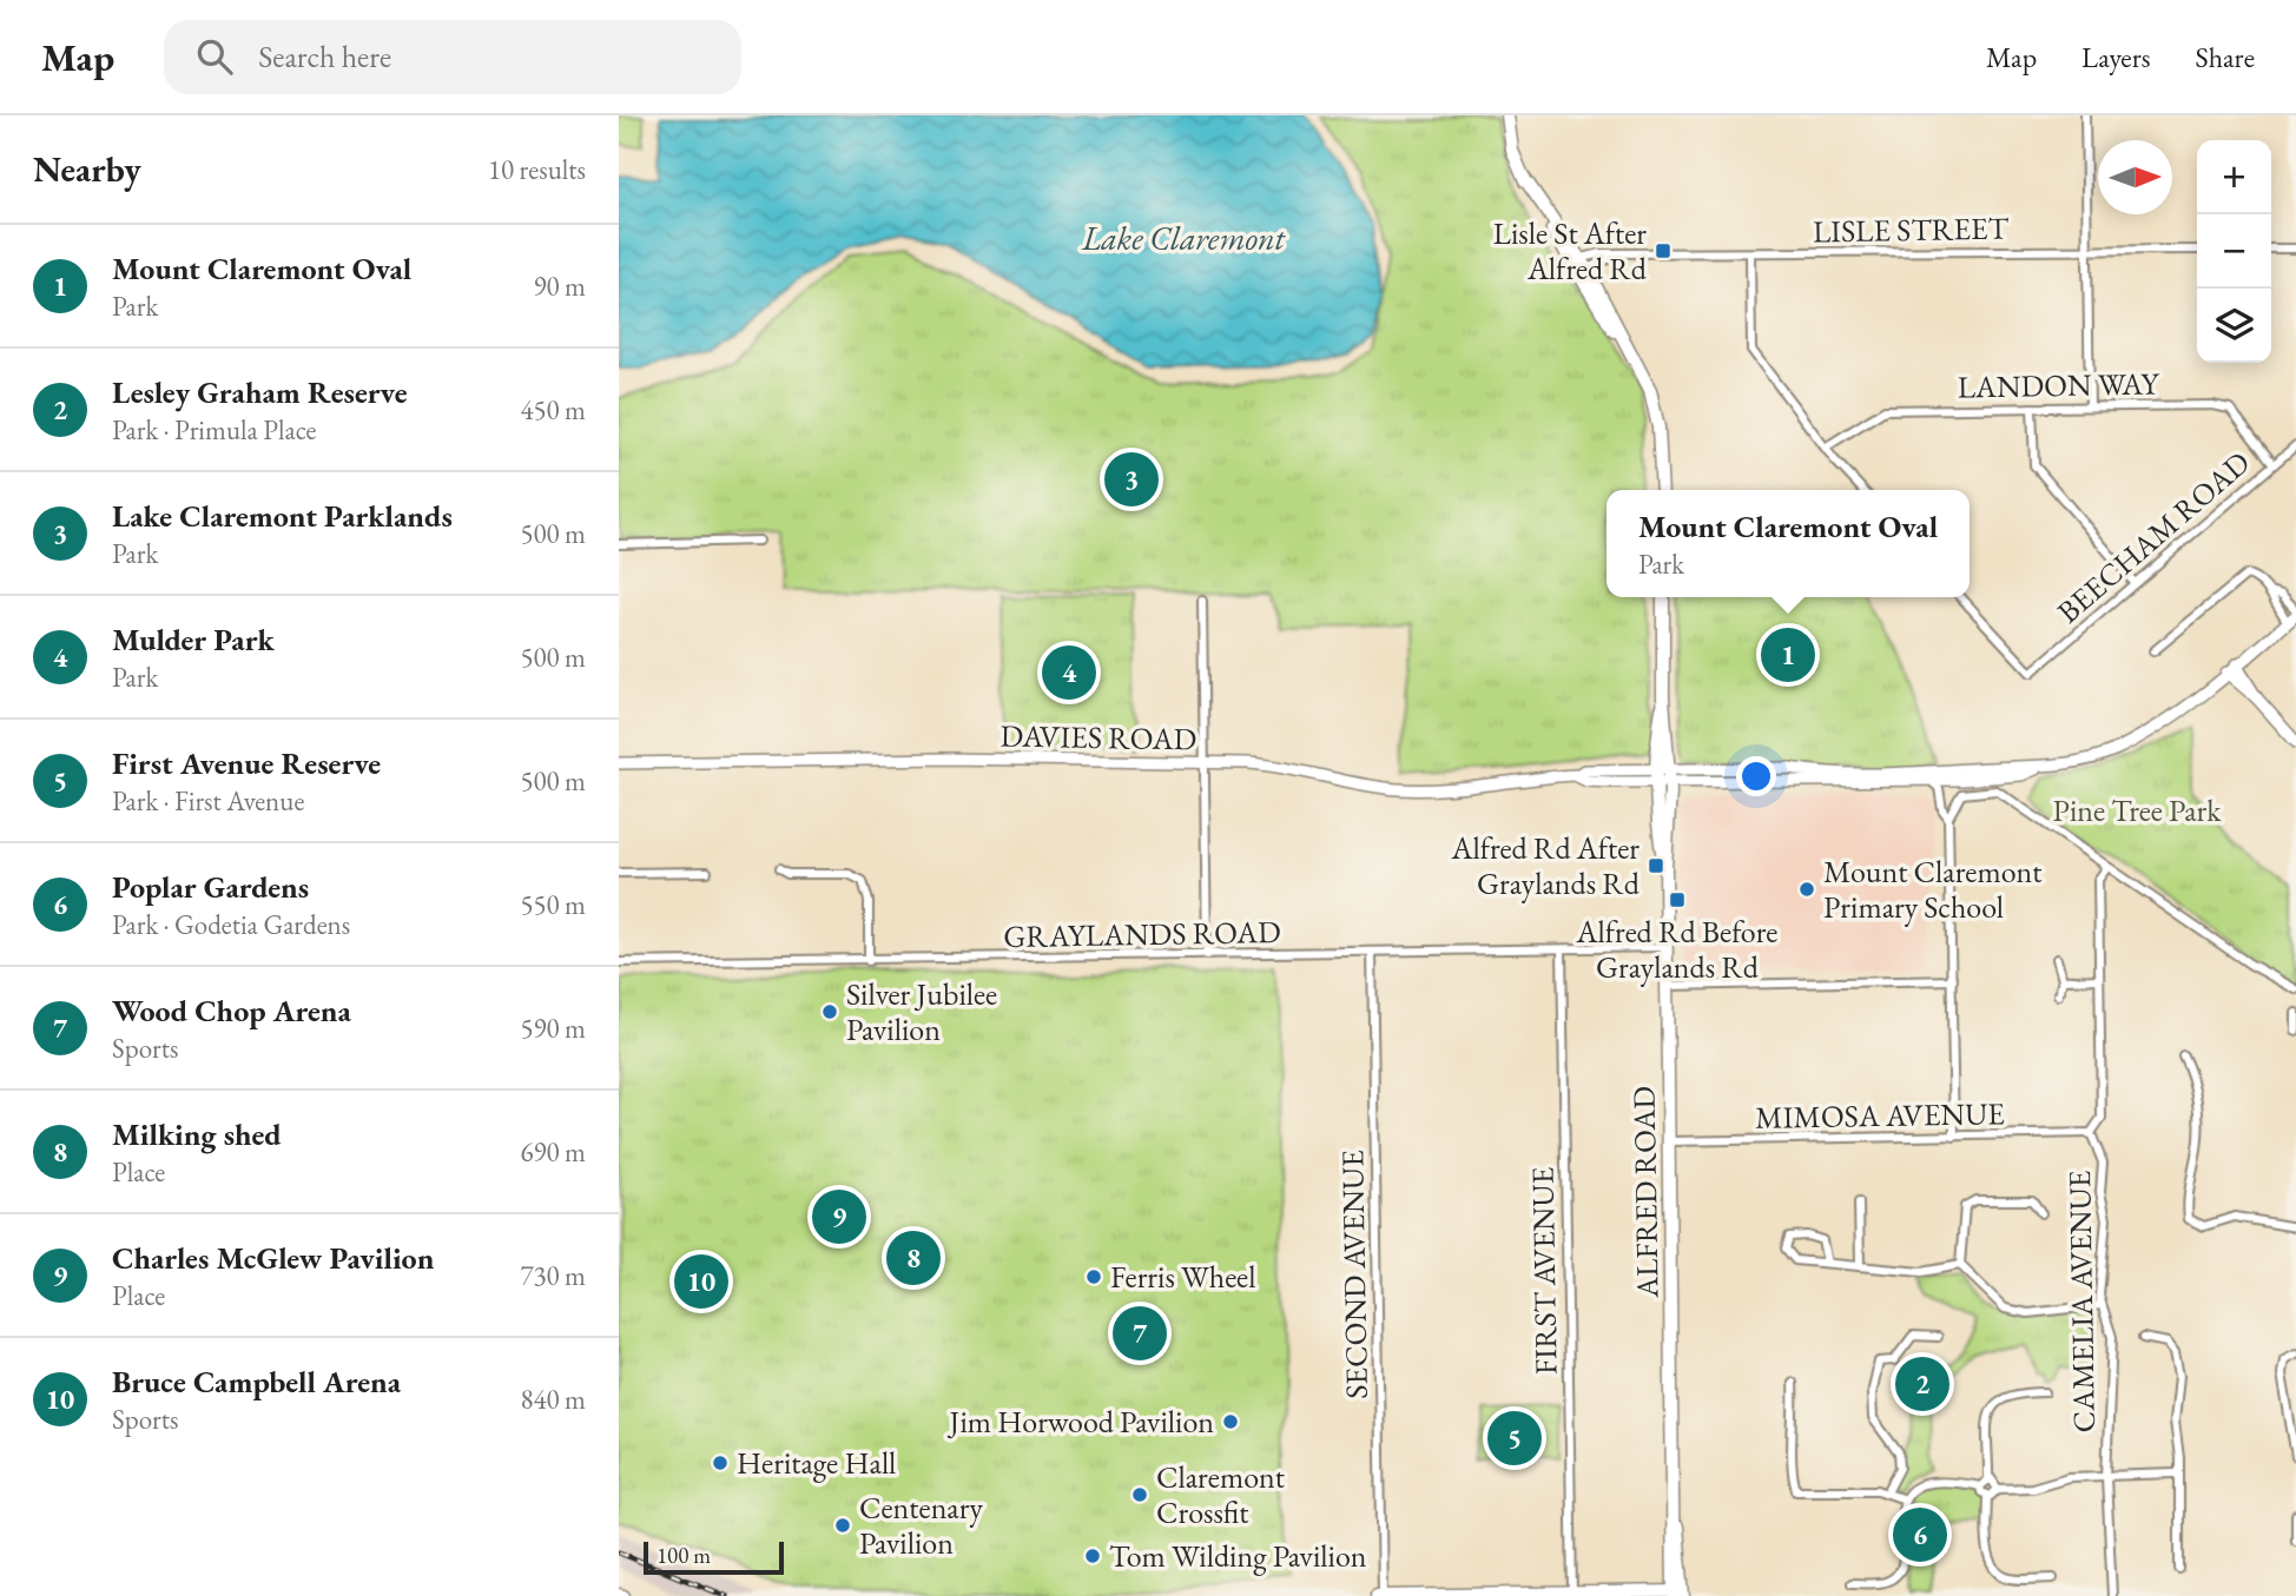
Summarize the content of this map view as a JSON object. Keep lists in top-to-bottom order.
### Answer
{
  "streets": {
    "main road": ["DAVIES ROAD", "ALFRED ROAD"],
    "street": [
      "LISLE STREET",
      "LANDON WAY",
      "BEECHAM ROAD",
      "GRAYLANDS ROAD",
      "MIMOSA AVENUE",
      "FIRST AVENUE",
      "SECOND AVENUE",
      "CAMELIA AVENUE"
    ]
  },
  "crossings": [
    ["LANDON WAY", "BEECHAM ROAD"],
    ["DAVIES ROAD", "ALFRED ROAD"],
    ["GRAYLANDS ROAD", "ALFRED ROAD"],
    ["GRAYLANDS ROAD", "FIRST AVENUE"],
    ["GRAYLANDS ROAD", "SECOND AVENUE"],
    ["MIMOSA AVENUE", "ALFRED ROAD"],
    ["MIMOSA AVENUE", "CAMELIA AVENUE"]
  ],
  "water": ["Lake Claremont"],
  "parks": ["Pine Tree Park"],
  "places": {
    "transit": ["Lisle St After Alfred Rd", "Alfred Rd After Graylands Rd", "Alfred Rd Before Graylands Rd"],
    "other": [
      "Mount Claremont Primary School",
      "Silver Jubilee Pavilion",
      "Ferris Wheel",
      "Jim Horwood Pavilion",
      "Heritage Hall",
      "Claremont Crossfit",
      "Centenary Pavilion",
      "Tom Wilding Pavilion"
    ]
  },
  "scale_bar": "100 m",
  "north": "right",
  "page": {
    "header": "Map",
    "search": "Search here",
    "nav": ["Map", "Layers", "Share"],
    "heading": ["Nearby", "10 results"],
    "map_buttons": ["+", "−"],
    "list": [
      {
        "mark": "1",
        "name": "Mount Claremont Oval",
        "note": "Park",
        "value": "90 m"
      },
      {
        "mark": "2",
        "name": "Lesley Graham Reserve",
        "note": "Park · Primula Place",
        "value": "450 m"
      },
      {
        "mark": "3",
        "name": "Lake Claremont Parklands",
        "note": "Park",
        "value": "500 m"
      },
      {
        "mark": "4",
        "name": "Mulder Park",
        "note": "Park",
        "value": "500 m"
      },
      {
        "mark": "5",
        "name": "First Avenue Reserve",
        "note": "Park · First Avenue",
        "value": "500 m"
      },
      {
        "mark": "6",
        "name": "Poplar Gardens",
        "note": "Park · Godetia Gardens",
        "value": "550 m"
      },
      {
        "mark": "7",
        "name": "Wood Chop Arena",
        "note": "Sports",
        "value": "590 m"
      },
      {
        "mark": "8",
        "name": "Milking shed",
        "note": "Place",
        "value": "690 m"
      },
      {
        "mark": "9",
        "name": "Charles McGlew Pavilion",
        "note": "Place",
        "value": "730 m"
      },
      {
        "mark": "10",
        "name": "Bruce Campbell Arena",
        "note": "Sports",
        "value": "840 m"
      }
    ],
    "pins": [
      "3",
      "1",
      "4",
      "9",
      "8",
      "10",
      "7",
      "2",
      "5",
      "6"
    ],
    "popup": ["Mount Claremont Oval", "Park"],
    "scale": "100 m"
  }
}
